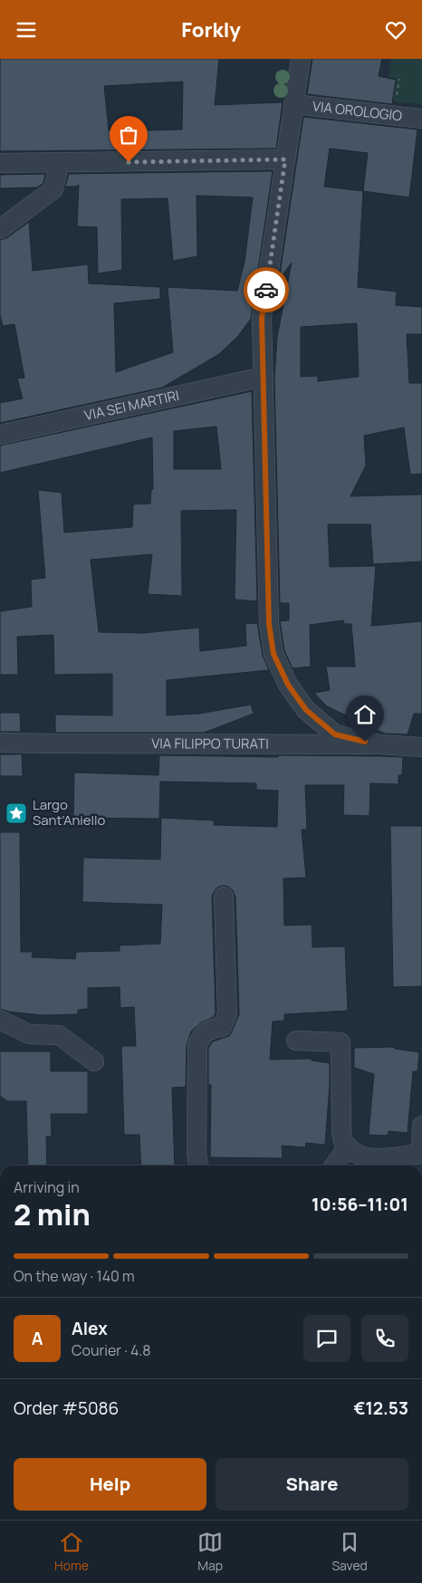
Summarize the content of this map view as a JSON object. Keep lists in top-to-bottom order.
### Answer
{
  "streets": {
    "street": ["VIA OROLOGIO", "VIA SEI MARTIRI", "VIA FILIPPO TURATI"]
  },
  "places": {
    "place": ["Largo Sant'Aniello"]
  },
  "page": {
    "header": "Forkly",
    "heading": ["2 min", "Arriving in", "10:56–11:01"],
    "panel": [
      "Alex",
      "Courier · 4.8",
      "Order #5086",
      "€12.53"
    ],
    "bar": "On the way · 140 m",
    "round": "A",
    "buttons": ["Help", "Share"],
    "tabs": ["Home", "Map", "Saved"]
  }
}
